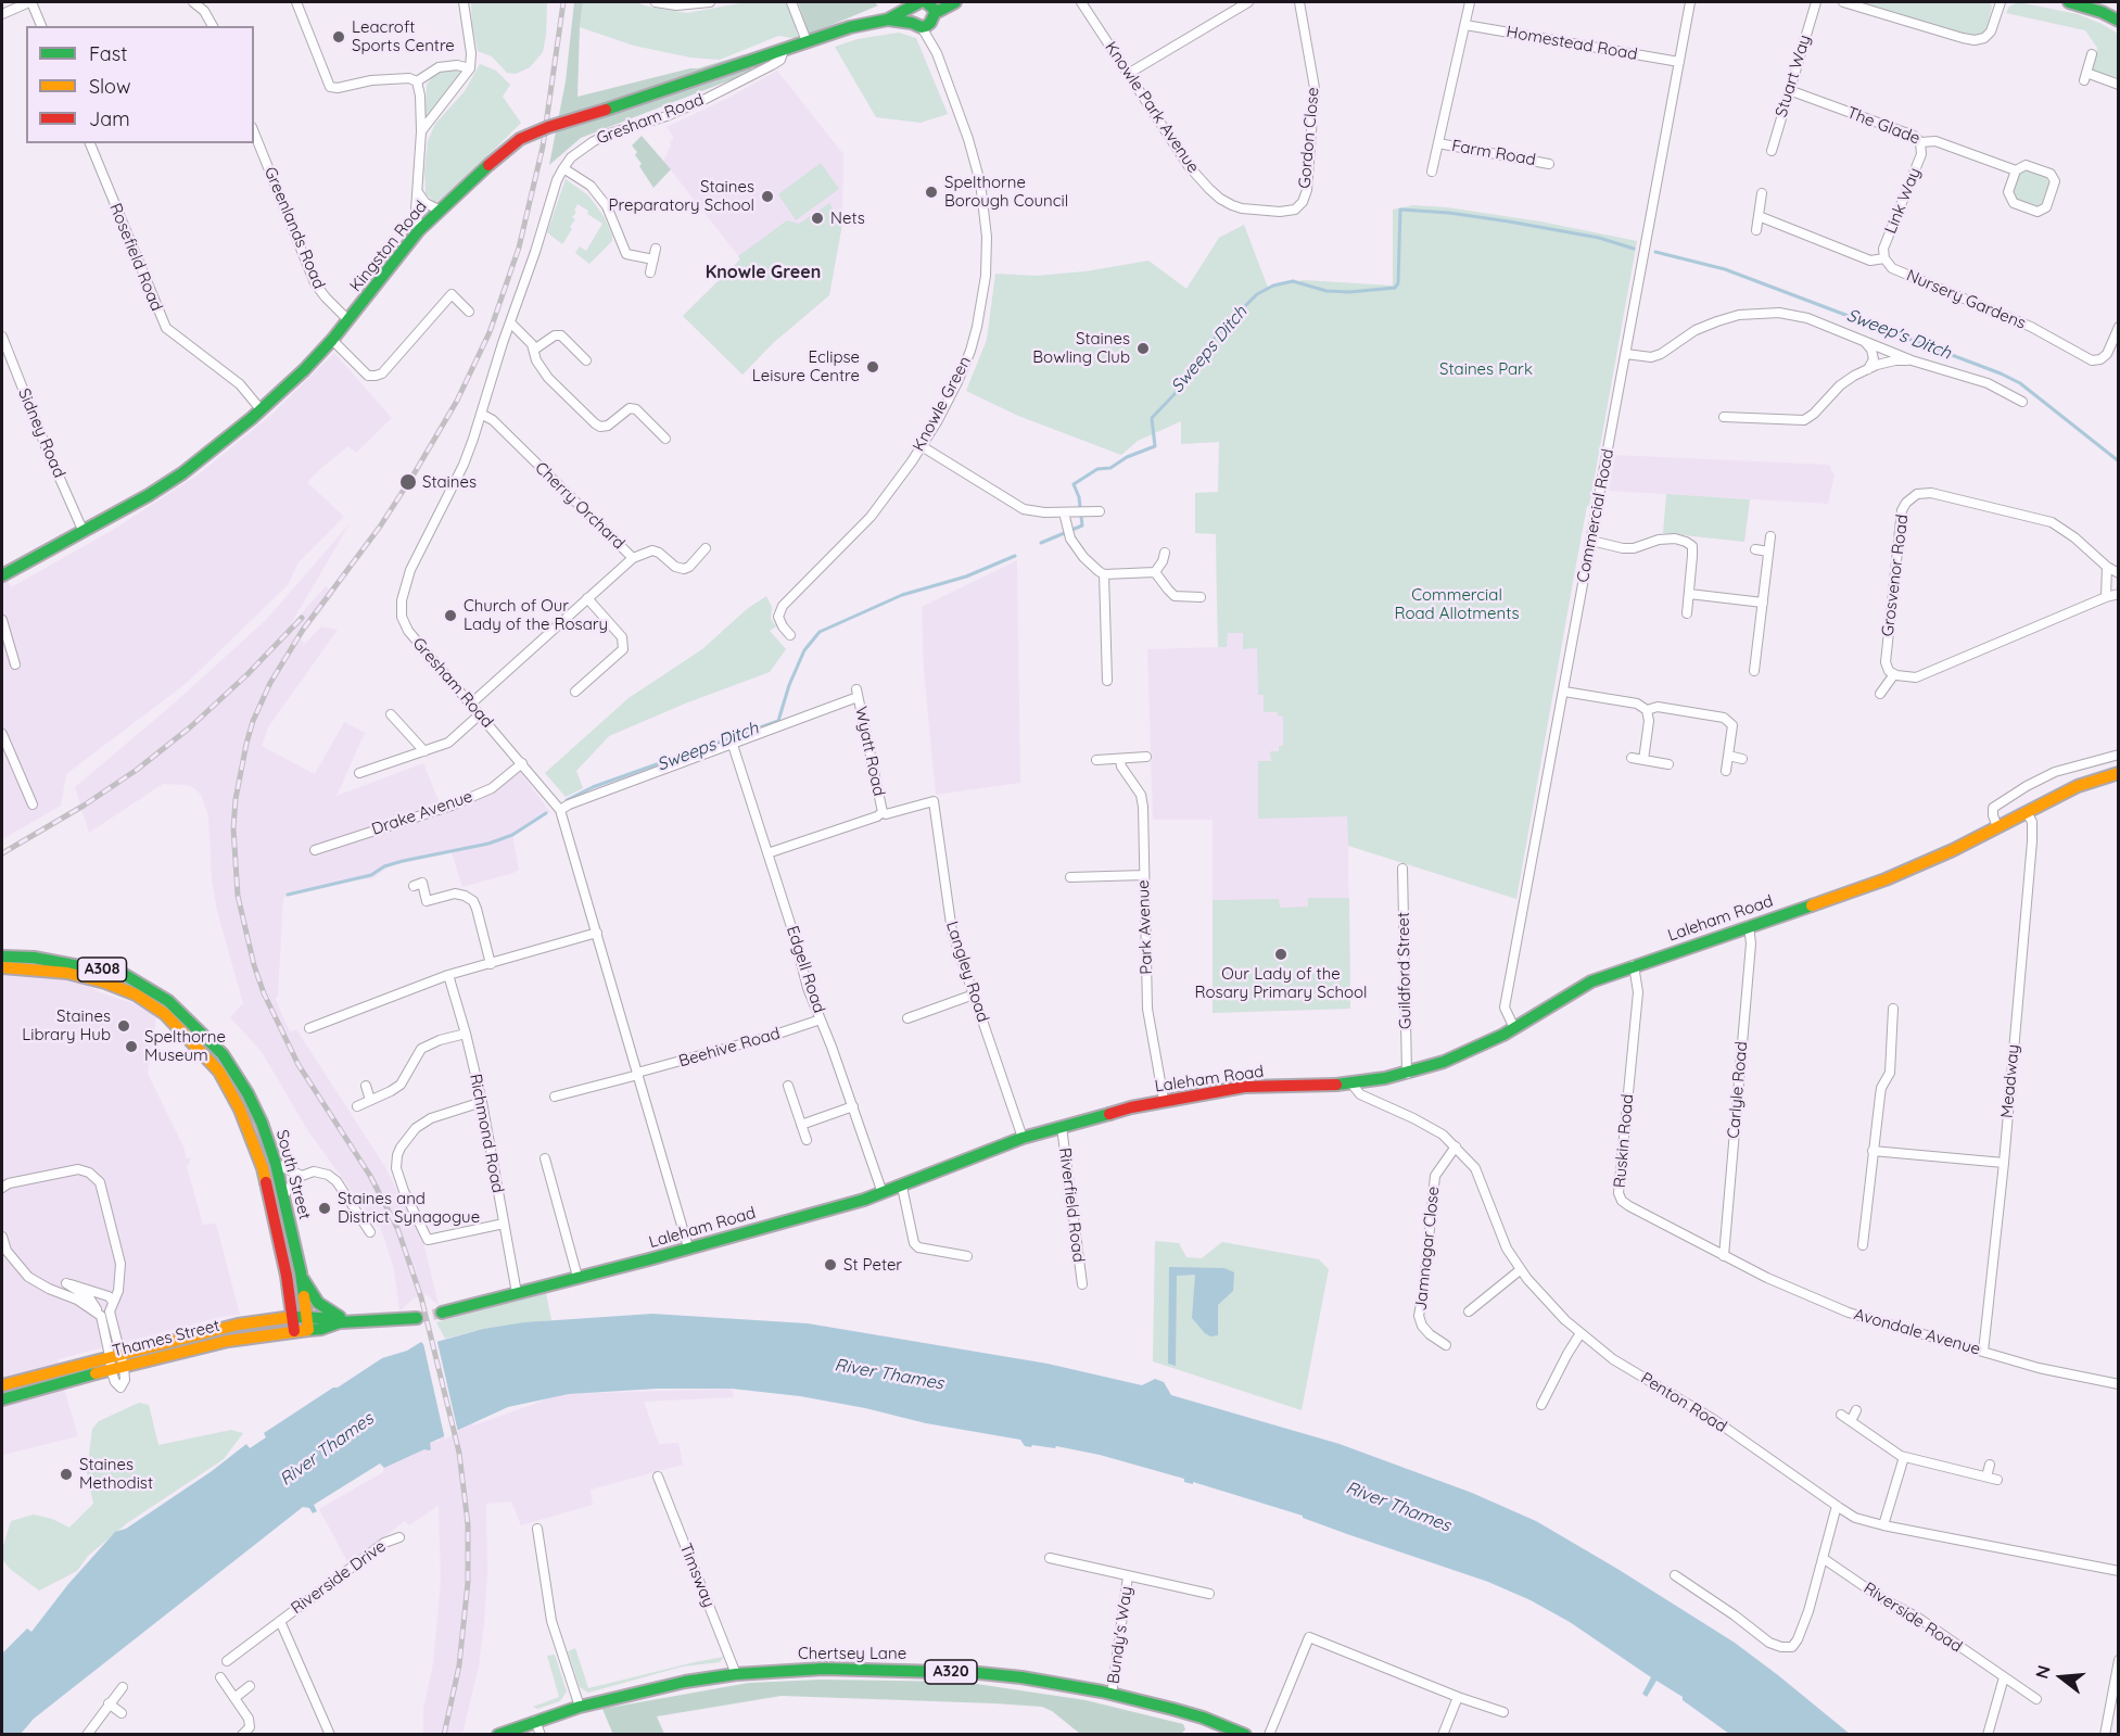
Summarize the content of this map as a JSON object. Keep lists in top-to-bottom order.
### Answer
{
  "streets": {
    "main road": [
      "Kingston Road",
      "Laleham Road",
      "A308",
      "South Street",
      "Thames Street",
      "Chertsey Lane",
      "A320"
    ],
    "street": [
      "Homestead Road",
      "Stuart Way",
      "Knowle Park Avenue",
      "Gresham Road",
      "The Glade",
      "Gordon Close",
      "Farm Road",
      "Link Way",
      "Greenlands Road",
      "Rosefield Road",
      "Nursery Gardens",
      "Knowle Green",
      "Sidney Road",
      "Cherry Orchard",
      "Commercial Road",
      "Grosvenor Road",
      "Wyatt Road",
      "Drake Avenue",
      "Park Avenue",
      "Edgell Road",
      "Guildford Street",
      "Langley Road",
      "Beehive Road",
      "Meadway",
      "Carlyle Road",
      "Richmond Road",
      "Ruskin Road",
      "Riverfield Road",
      "Jamnagar Close",
      "Avondale Avenue",
      "Penton Road",
      "Timsway",
      "Riverside Drive",
      "Riverside Road",
      "Bundy's Way"
    ]
  },
  "crossings": [
    ["Homestead Road", "Commercial Road"],
    ["Stuart Way", "The Glade"],
    ["Knowle Park Avenue", "Gordon Close"],
    ["Gresham Road", "Kingston Road"],
    ["Gresham Road", "Cherry Orchard"],
    ["Gresham Road", "Drake Avenue"],
    ["Gresham Road", "Laleham Road"],
    ["Gresham Road", "Beehive Road"],
    ["The Glade", "Link Way"],
    ["Link Way", "Nursery Gardens"],
    ["Greenlands Road", "Kingston Road"],
    ["Kingston Road", "Rosefield Road"],
    ["Kingston Road", "Knowle Green"],
    ["Kingston Road", "Sidney Road"],
    ["Commercial Road", "Laleham Road"],
    ["Wyatt Road", "Edgell Road"],
    ["Wyatt Road", "Langley Road"],
    ["Laleham Road", "Park Avenue"],
    ["Laleham Road", "Edgell Road"],
    ["Laleham Road", "Guildford Street"],
    ["Laleham Road", "Langley Road"],
    ["Laleham Road", "Meadway"],
    ["Laleham Road", "Carlyle Road"],
    ["Laleham Road", "Richmond Road"],
    ["Laleham Road", "Ruskin Road"],
    ["Laleham Road", "Riverfield Road"],
    ["Laleham Road", "Penton Road"],
    ["Edgell Road", "Beehive Road"],
    ["Meadway", "Avondale Avenue"],
    ["Carlyle Road", "Ruskin Road"],
    ["Carlyle Road", "Avondale Avenue"],
    ["Ruskin Road", "Avondale Avenue"],
    ["South Street", "Thames Street"],
    ["Jamnagar Close", "Penton Road"],
    ["Timsway", "Chertsey Lane"],
    ["Bundy's Way", "Chertsey Lane"]
  ],
  "districts": ["Knowle Green"],
  "water": ["Sweep's Ditch", "Sweeps Ditch", "River Thames"],
  "parks": ["Staines Park", "Commercial Road Allotments"],
  "places": [
    "Leacroft Sports Centre",
    "Spelthorne Borough Council",
    "Staines Preparatory School",
    "Nets",
    "Staines Bowling Club",
    "Eclipse Leisure Centre",
    "Staines",
    "Church of Our Lady of the Rosary",
    "Our Lady of the Rosary Primary School",
    "Staines Library Hub",
    "Spelthorne Museum",
    "Staines and District Synagogue",
    "St Peter",
    "Staines Methodist"
  ],
  "legend": ["Fast", "Slow", "Jam"],
  "north": "left"
}
